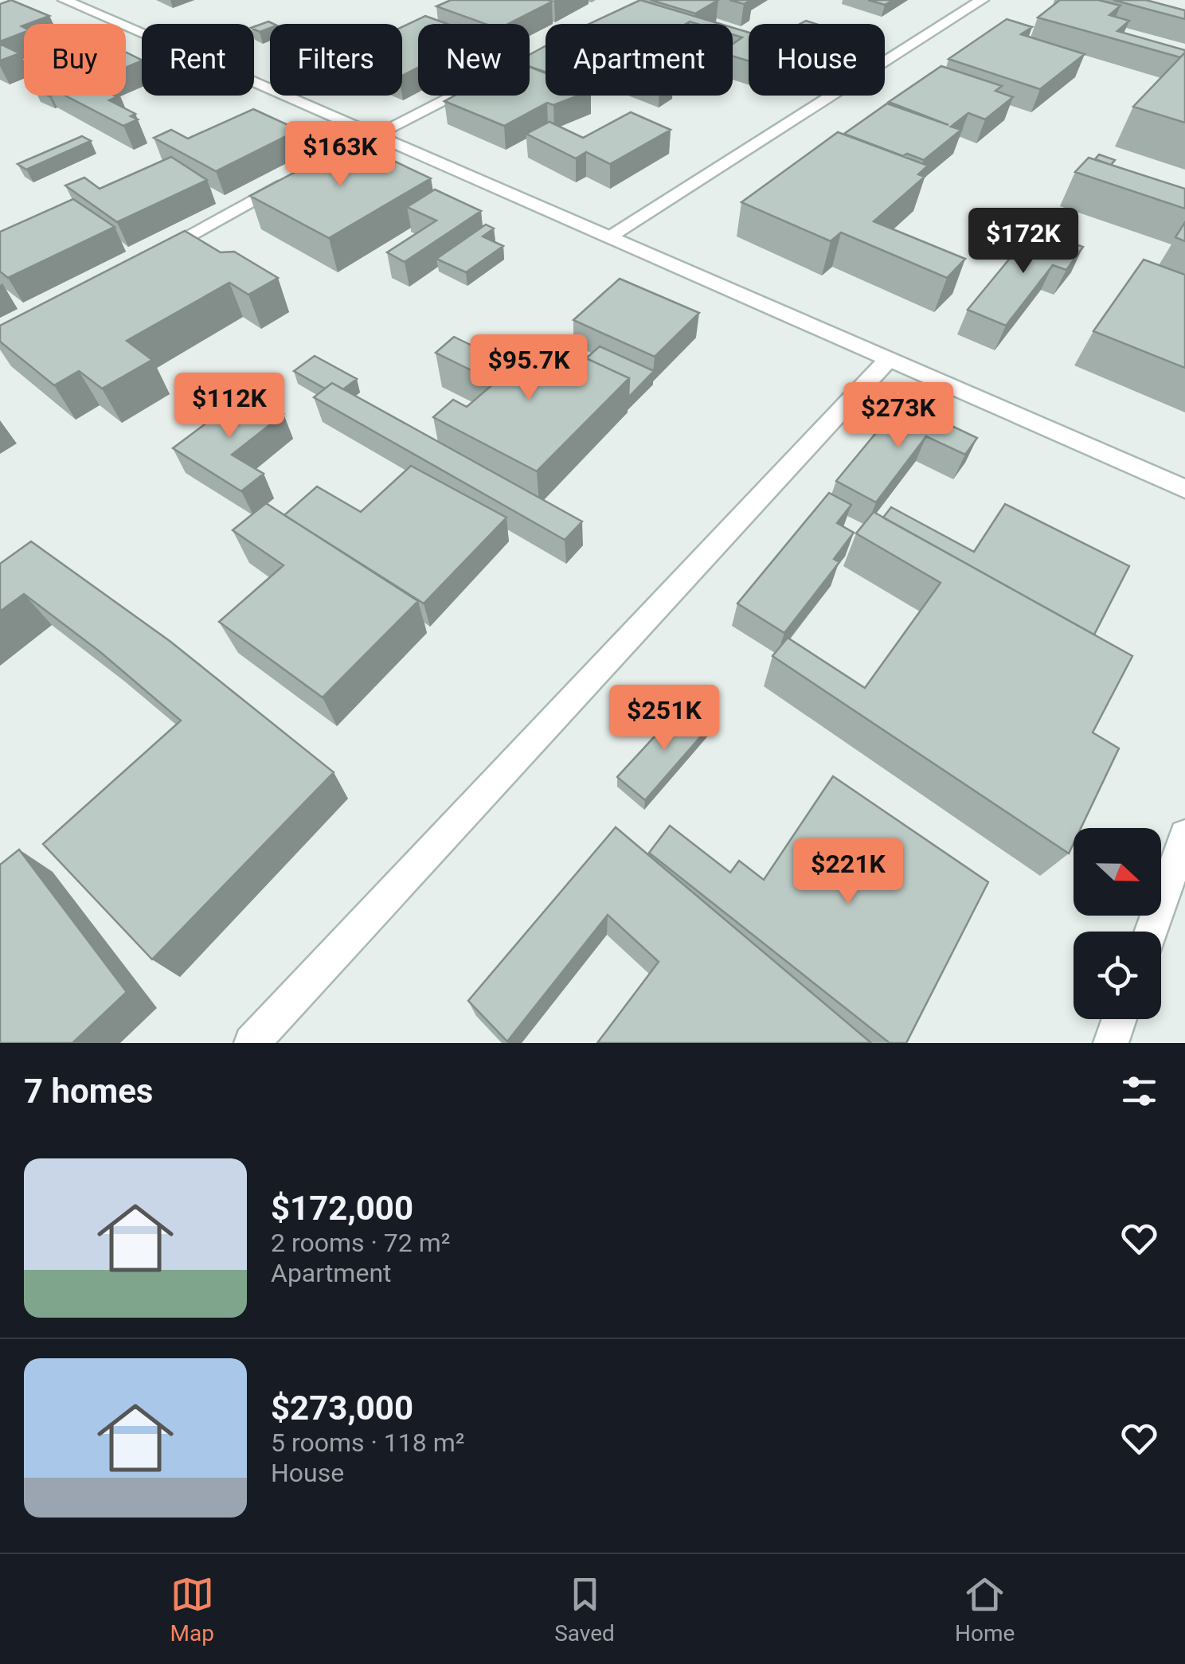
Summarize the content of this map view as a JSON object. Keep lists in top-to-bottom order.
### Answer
{
  "north": "right",
  "page": {
    "chip": [
      "Buy",
      "Rent",
      "Filters",
      "New",
      "Apartment",
      "House"
    ],
    "price": [
      "$163K",
      "$172K",
      "$95.7K",
      "$112K",
      "$273K",
      "$251K",
      "$221K"
    ],
    "heading": "7 homes",
    "list": [
      {
        "name": "$172,000",
        "note": "2 rooms · 72 m² · Apartment"
      },
      {
        "name": "$273,000",
        "note": "5 rooms · 118 m² · House"
      }
    ],
    "tabs": ["Map", "Saved", "Home"]
  }
}
